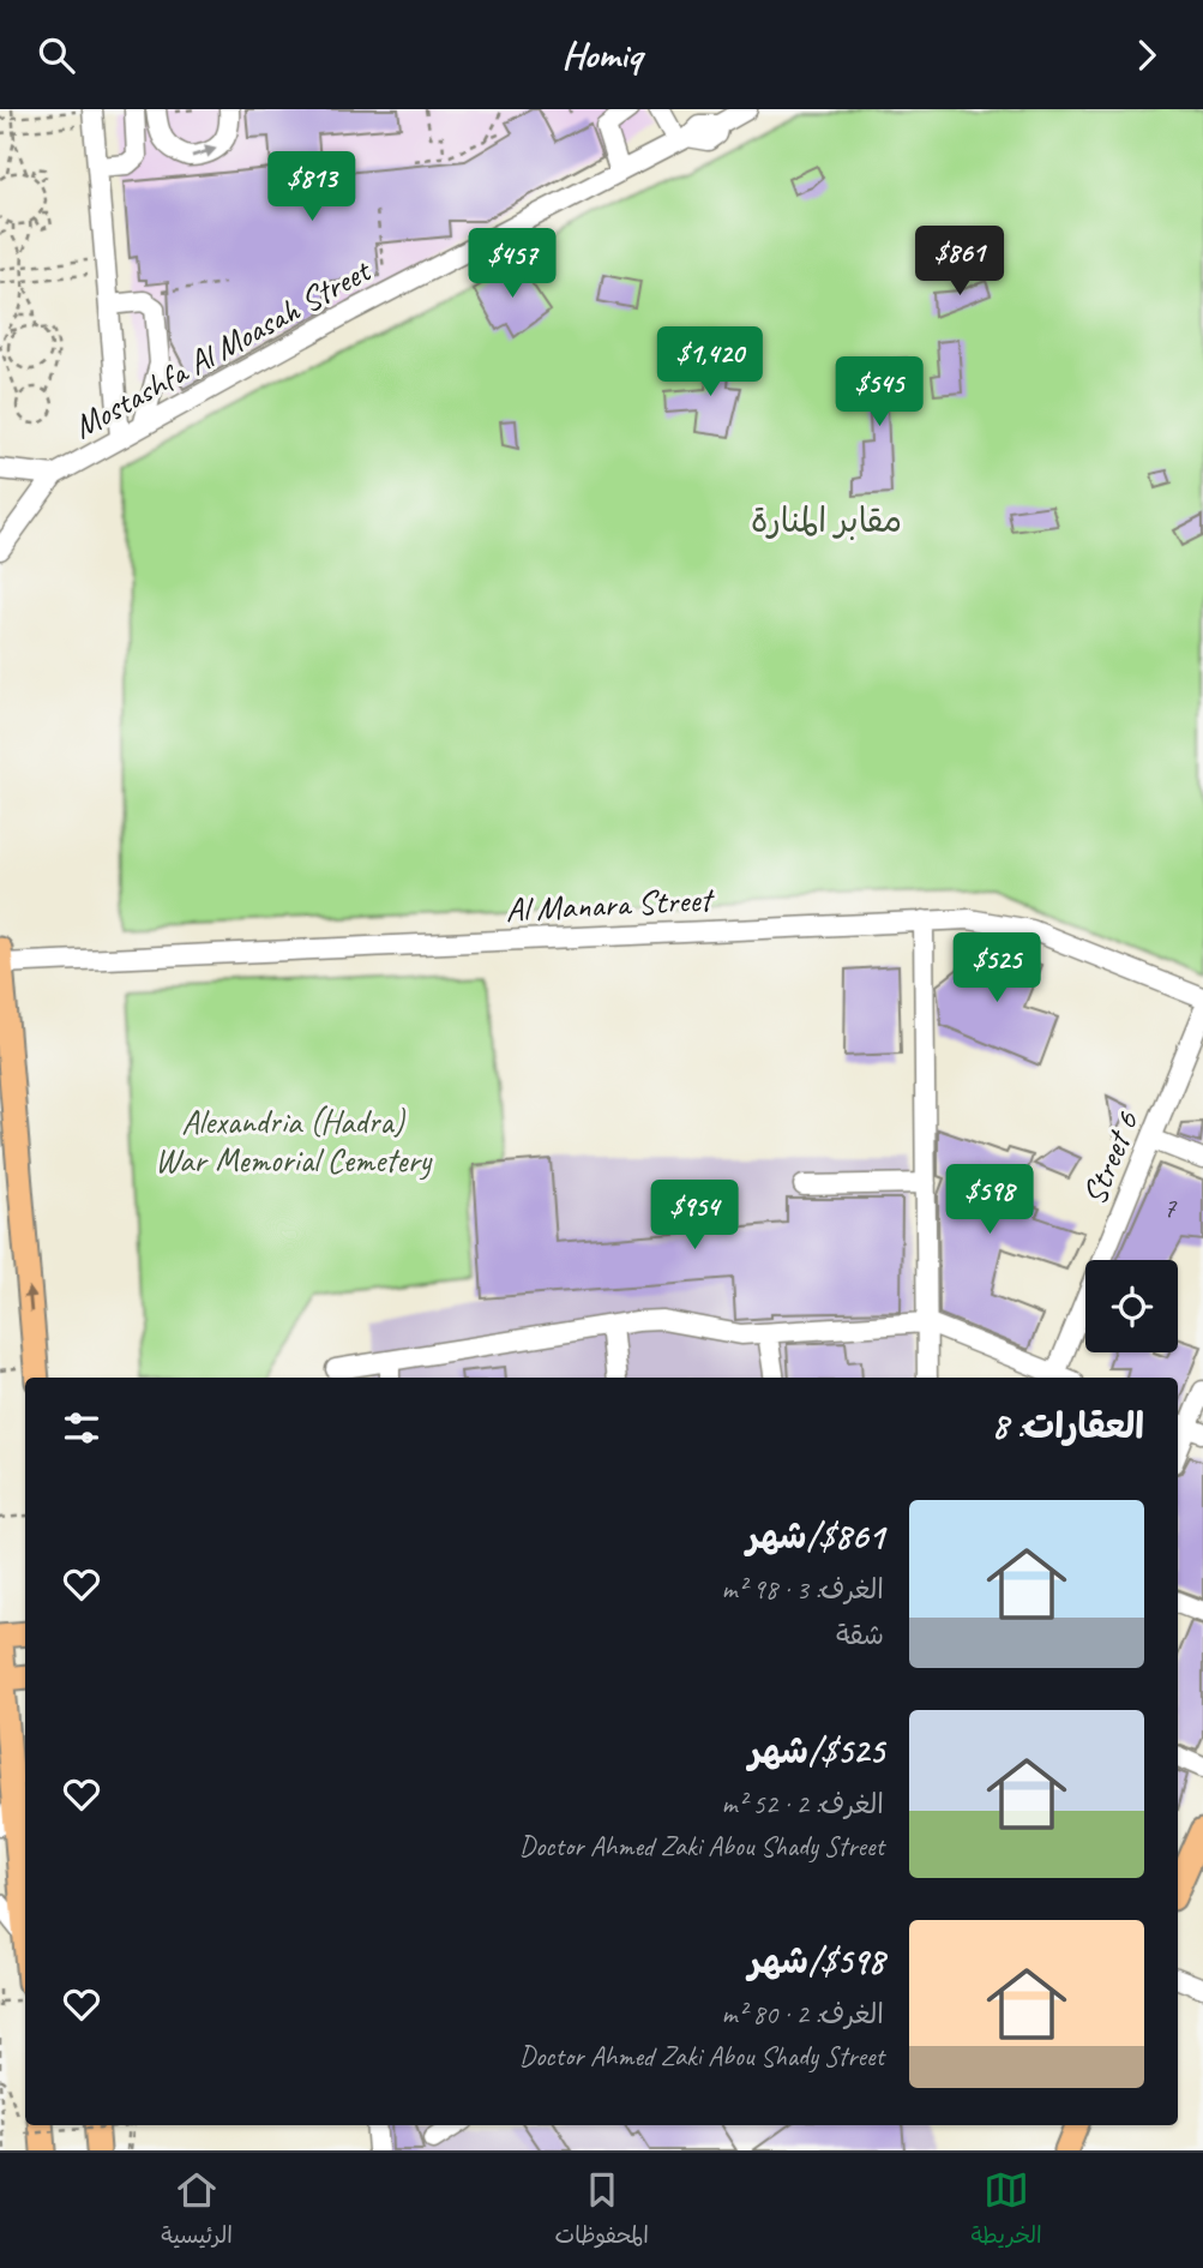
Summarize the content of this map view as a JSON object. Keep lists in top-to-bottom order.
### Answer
{
  "streets": {
    "street": ["Mostashfa Al Moasah Street", "Al Manara Street", "Street 6"]
  },
  "parks": ["مقابر المنارة", "Alexandria (Hadra) War Memorial Cemetery"],
  "house_numbers": ["7"],
  "page": {
    "header": "Homiq",
    "price": [
      "$813",
      "$861",
      "$457",
      "$1,420",
      "$545",
      "$525",
      "$598",
      "$954"
    ],
    "heading": "العقارات: 8",
    "list": [
      {
        "name": "$861/شهر",
        "note": "الغرف: 3 · 98 m² · شقة"
      },
      {
        "name": "$525/شهر",
        "note": "الغرف: 2 · 52 m² · Doctor Ahmed Zaki Abou Shady Street"
      },
      {
        "name": "$598/شهر",
        "note": "الغرف: 2 · 80 m² · Doctor Ahmed Zaki Abou Shady Street"
      }
    ],
    "tabs": ["الخريطة", "المحفوظات", "الرئيسية"]
  }
}
